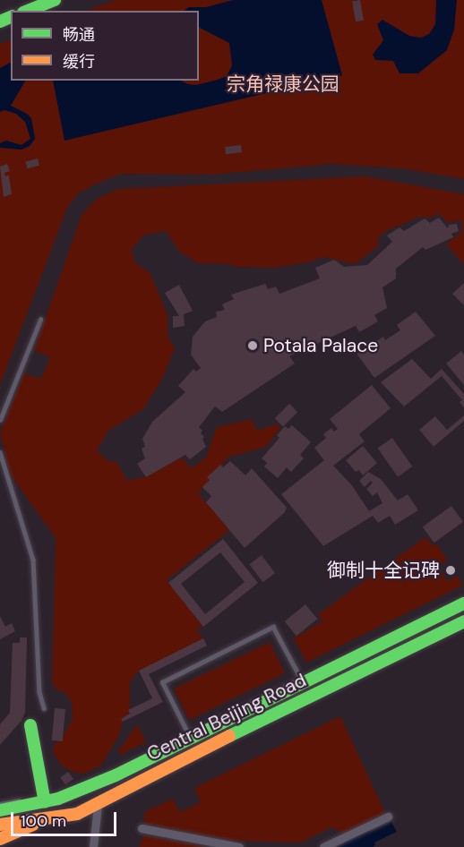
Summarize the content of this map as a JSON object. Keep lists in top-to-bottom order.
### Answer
{
  "streets": {
    "main road": ["Central Beijing Road"]
  },
  "parks": ["宗角禄康公园"],
  "places": ["Potala Palace", "御制十全记碑"],
  "legend": ["畅通", "缓行"],
  "scale_bar": "100 m"
}
